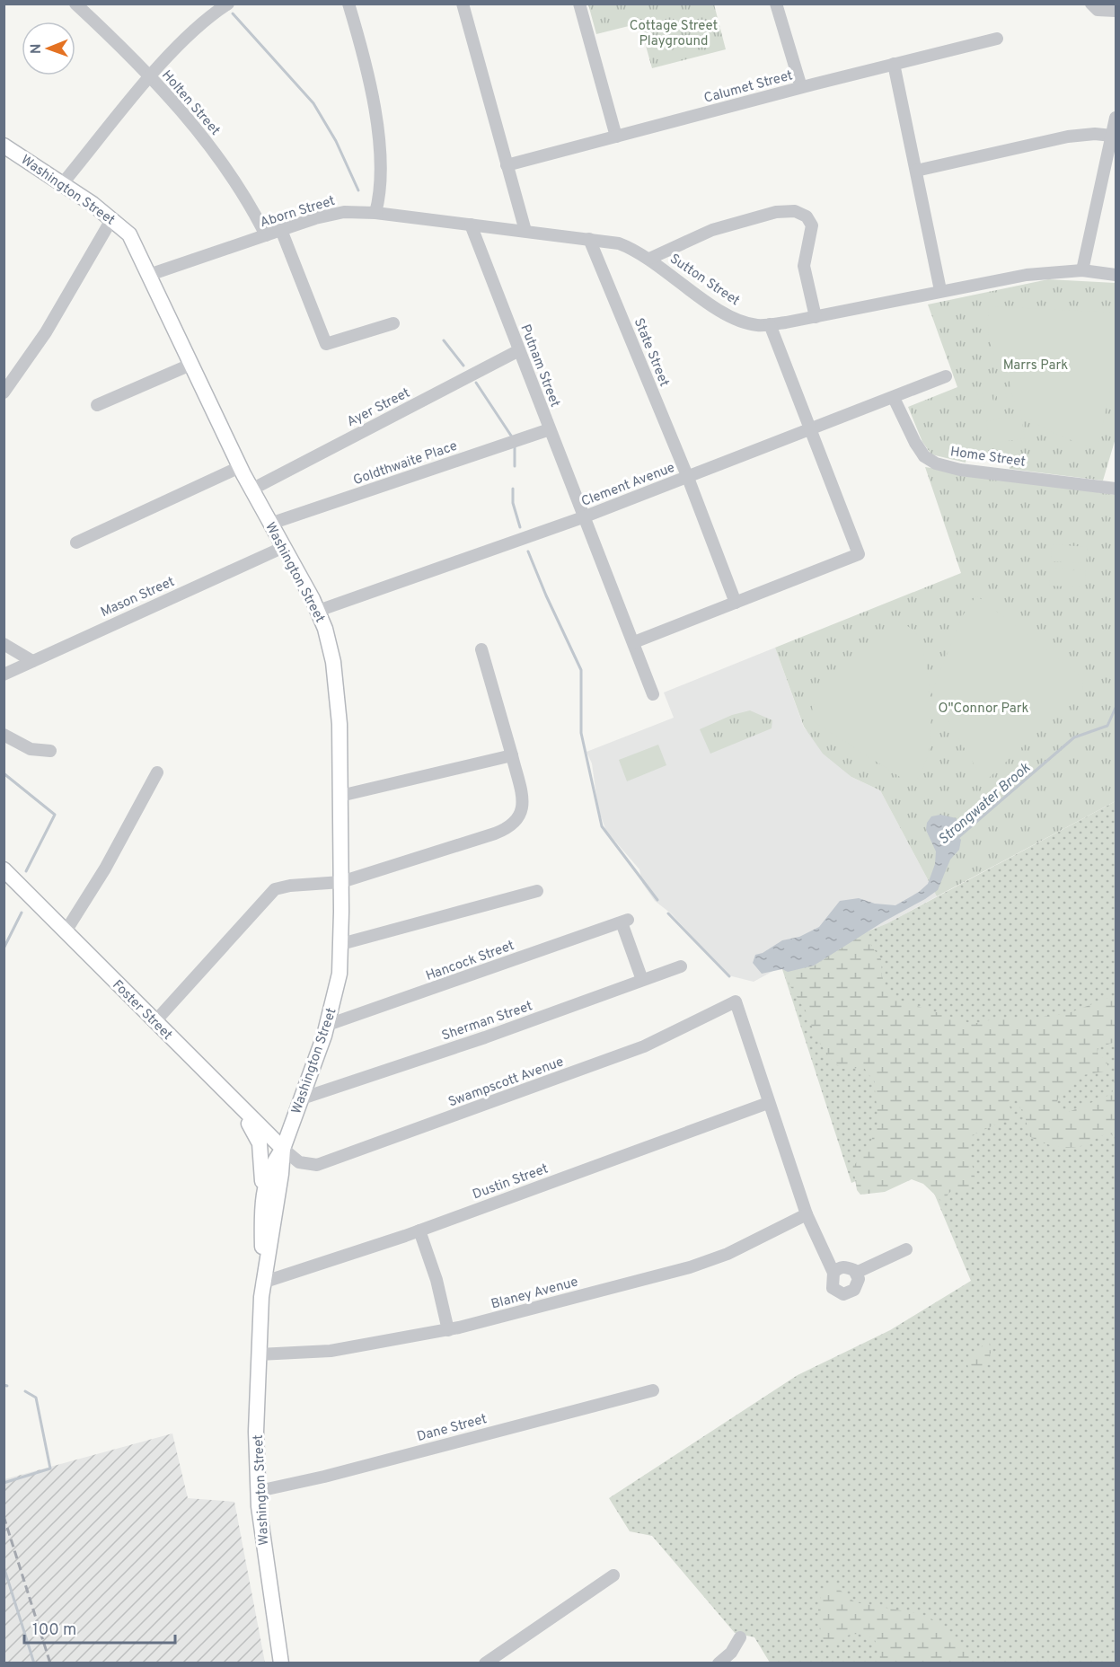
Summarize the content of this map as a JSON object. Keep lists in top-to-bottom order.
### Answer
{
  "streets": {
    "main road": ["Washington Street", "Foster Street"],
    "street": [
      "Calumet Street",
      "Holten Street",
      "Aborn Street",
      "Sutton Street",
      "State Street",
      "Putnam Street",
      "Ayer Street",
      "Home Street",
      "Goldthwaite Place",
      "Clement Avenue",
      "Mason Street",
      "Hancock Street",
      "Sherman Street",
      "Swampscott Avenue",
      "Dustin Street",
      "Blaney Avenue",
      "Dane Street"
    ]
  },
  "crossings": [
    ["Holten Street", "Aborn Street"],
    ["Washington Street", "Aborn Street"],
    ["Washington Street", "Ayer Street"],
    ["Washington Street", "Goldthwaite Place"],
    ["Washington Street", "Clement Avenue"],
    ["Washington Street", "Mason Street"],
    ["Washington Street", "Hancock Street"],
    ["Washington Street", "Foster Street"],
    ["Washington Street", "Sherman Street"],
    ["Washington Street", "Swampscott Avenue"],
    ["Washington Street", "Dustin Street"],
    ["Washington Street", "Blaney Avenue"],
    ["Washington Street", "Dane Street"],
    ["Aborn Street", "Sutton Street"],
    ["Sutton Street", "State Street"],
    ["Sutton Street", "Putnam Street"],
    ["State Street", "Clement Avenue"],
    ["Putnam Street", "Ayer Street"],
    ["Putnam Street", "Goldthwaite Place"],
    ["Putnam Street", "Clement Avenue"],
    ["Home Street", "Clement Avenue"],
    ["Hancock Street", "Sherman Street"],
    ["Foster Street", "Swampscott Avenue"],
    ["Swampscott Avenue", "Dustin Street"]
  ],
  "water": ["Strongwater Brook"],
  "parks": ["Cottage Street Playground", "Marrs Park", "O\"Connor Park"],
  "scale_bar": "100 m",
  "north": "left"
}
